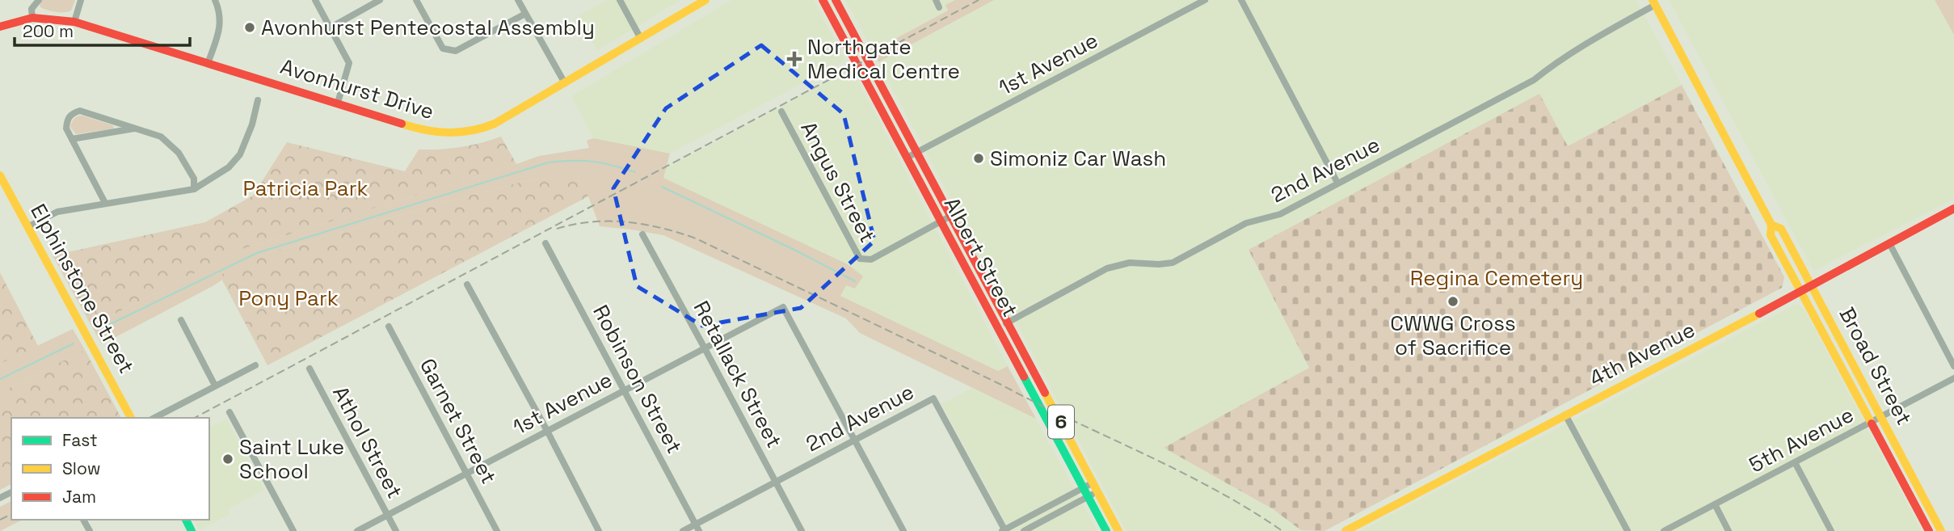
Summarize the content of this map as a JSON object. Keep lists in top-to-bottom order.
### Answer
{
  "streets": {
    "main road": [
      "Avonhurst Drive",
      "Albert Street",
      "Elphinstone Street",
      "4th Avenue",
      "Broad Street",
      "6"
    ],
    "street": [
      "1st Avenue",
      "2nd Avenue",
      "Angus Street",
      "Retallack Street",
      "Robinson Street",
      "Garnet Street",
      "5th Avenue",
      "Athol Street"
    ]
  },
  "crossings": [
    ["1st Avenue", "2nd Avenue"],
    ["1st Avenue", "Albert Street"],
    ["1st Avenue", "Retallack Street"],
    ["1st Avenue", "Robinson Street"],
    ["1st Avenue", "Garnet Street"],
    ["1st Avenue", "Athol Street"],
    ["2nd Avenue", "Albert Street"],
    ["2nd Avenue", "Broad Street"],
    ["2nd Avenue", "Retallack Street"],
    ["2nd Avenue", "Robinson Street"],
    ["Angus Street", "Albert Street"],
    ["4th Avenue", "Broad Street"],
    ["Broad Street", "5th Avenue"]
  ],
  "parks": ["Patricia Park", "Regina Cemetery", "Pony Park"],
  "places": {
    "other": [
      "Avonhurst Pentecostal Assembly",
      "Simoniz Car Wash",
      "CWWG Cross of Sacrifice",
      "Saint Luke School"
    ],
    "health": ["Northgate Medical Centre"]
  },
  "legend": ["Fast", "Slow", "Jam"],
  "scale_bar": "200 m"
}
